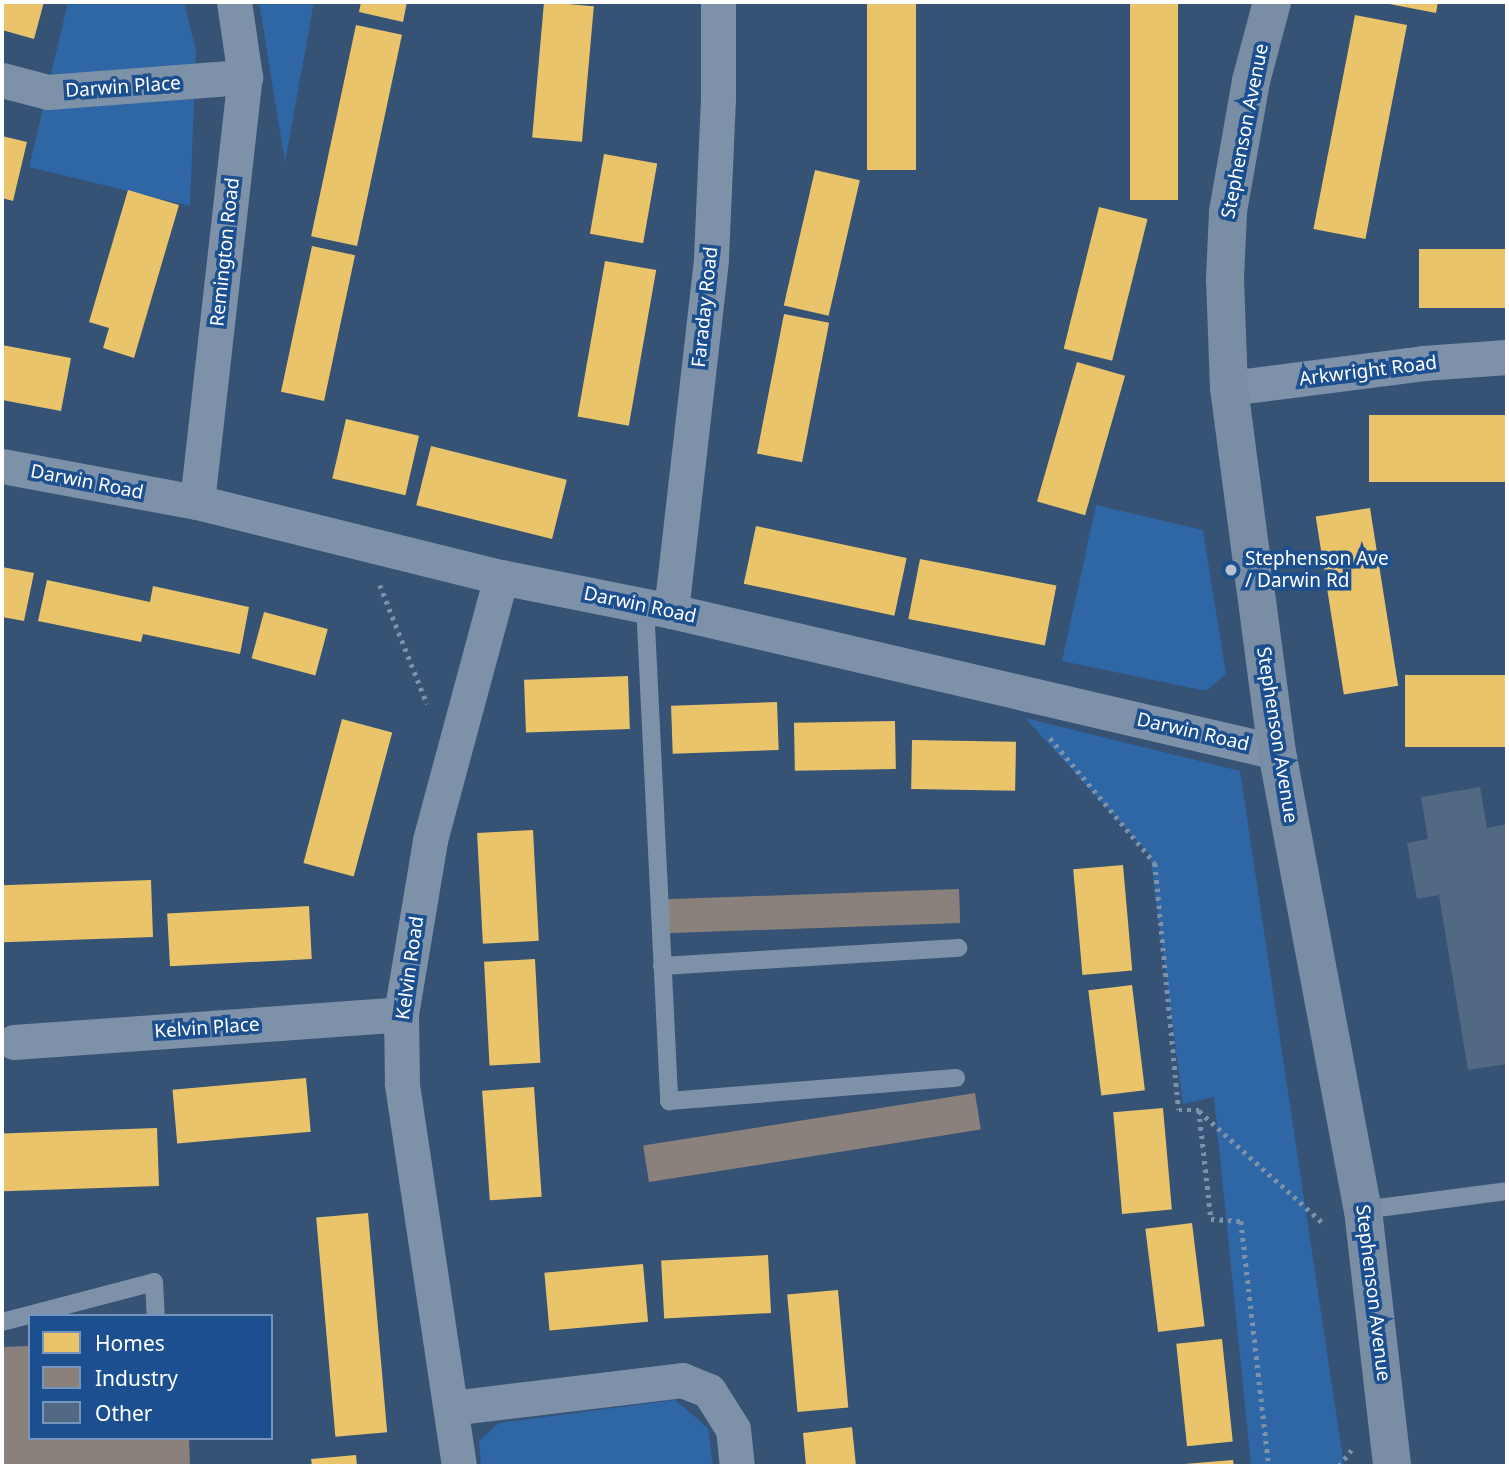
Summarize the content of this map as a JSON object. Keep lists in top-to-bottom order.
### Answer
{
  "streets": {
    "street": [
      "Darwin Place",
      "Stephenson Avenue",
      "Remington Road",
      "Faraday Road",
      "Arkwright Road",
      "Darwin Road",
      "Kelvin Road",
      "Kelvin Place"
    ]
  },
  "crossings": [
    ["Darwin Place", "Remington Road"],
    ["Stephenson Avenue", "Arkwright Road"],
    ["Stephenson Avenue", "Darwin Road"],
    ["Remington Road", "Darwin Road"],
    ["Faraday Road", "Darwin Road"],
    ["Darwin Road", "Kelvin Road"],
    ["Kelvin Road", "Kelvin Place"]
  ],
  "places": ["Stephenson Ave / Darwin Rd"],
  "legend": ["Homes", "Industry", "Other"]
}
